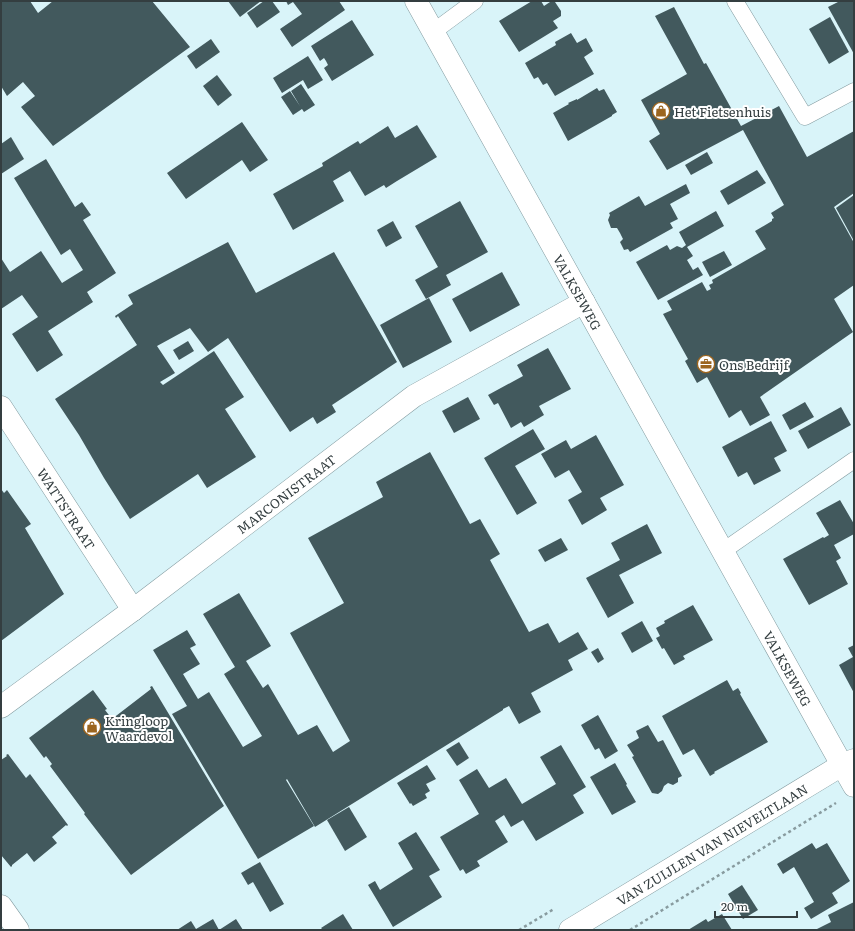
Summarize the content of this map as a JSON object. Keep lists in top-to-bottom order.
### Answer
{
  "streets": {
    "street": [
      "VALKSEWEG",
      "MARCONISTRAAT",
      "WATTSTRAAT",
      "VAN ZUIJLEN VAN NIEVELTLAAN"
    ]
  },
  "crossings": [
    ["VALKSEWEG", "MARCONISTRAAT"],
    ["VALKSEWEG", "VAN ZUIJLEN VAN NIEVELTLAAN"],
    ["MARCONISTRAAT", "WATTSTRAAT"]
  ],
  "places": {
    "shop": ["Het Fietsenhuis", "Kringloop Waardevol"],
    "office": ["Ons Bedrijf"]
  },
  "scale_bar": "20 m"
}
